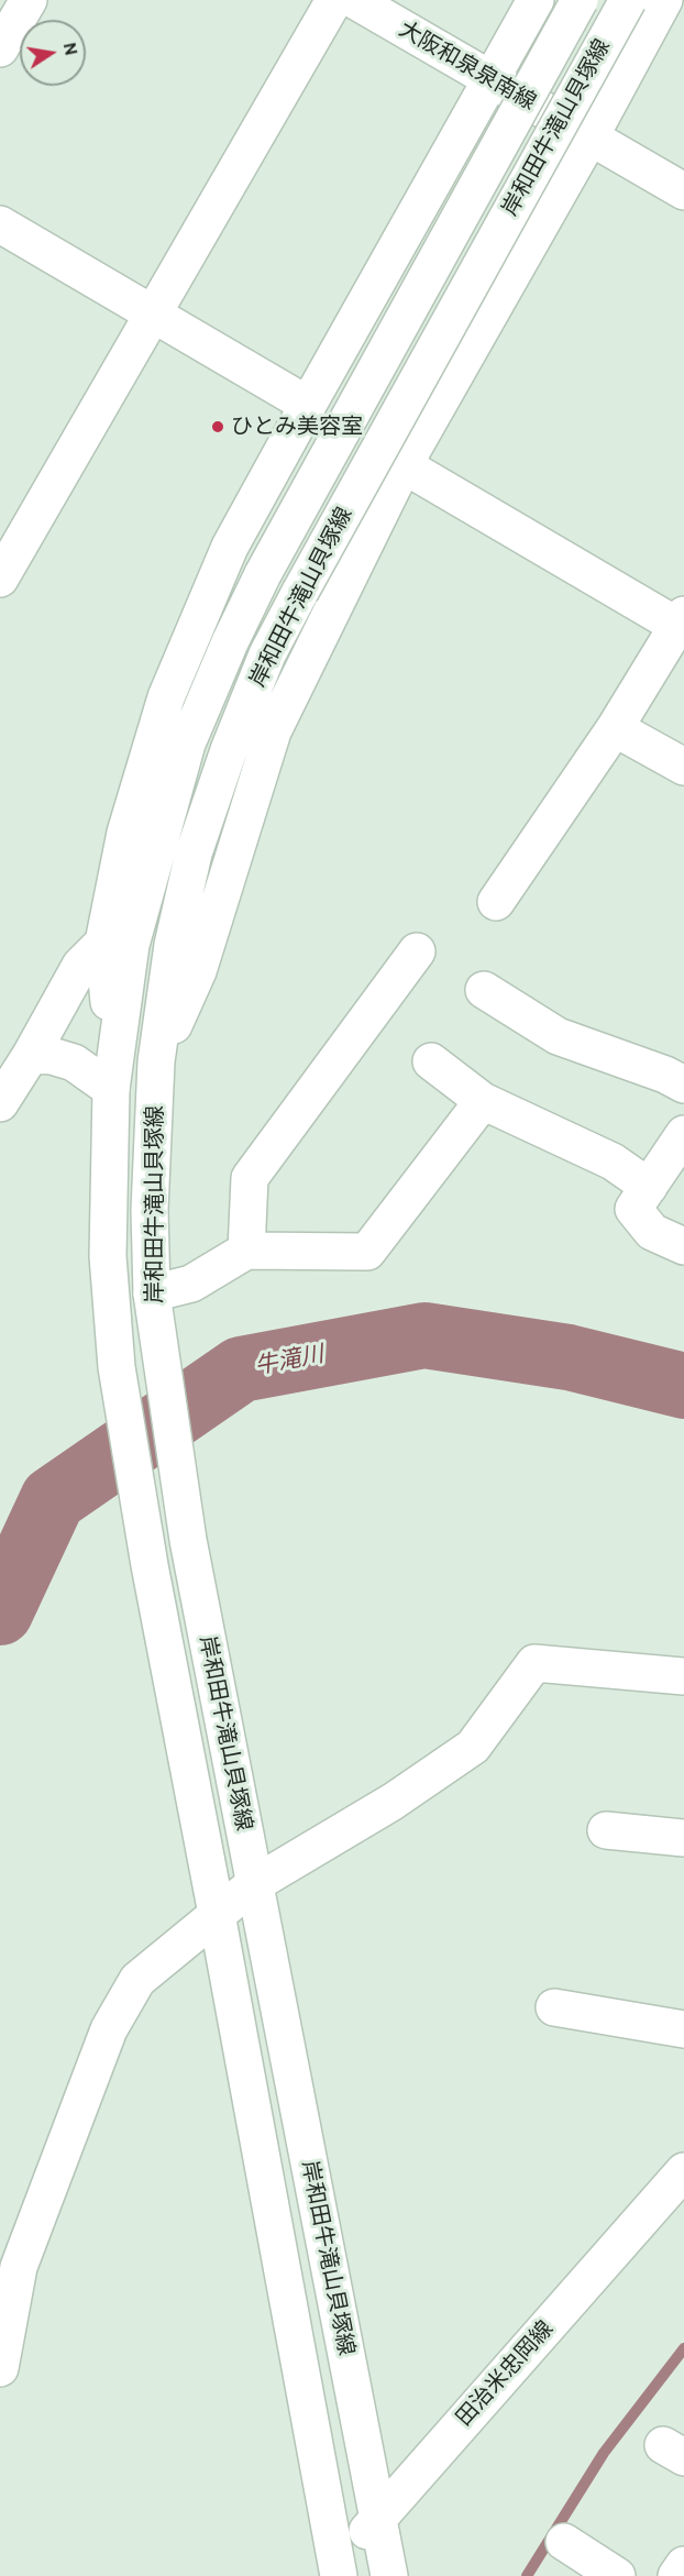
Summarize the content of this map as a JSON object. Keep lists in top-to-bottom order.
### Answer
{
  "streets": {
    "main road": ["大阪和泉泉南線", "岸和田牛滝山貝塚線", "田治米忠岡線"]
  },
  "crossings": [
    ["岸和田牛滝山貝塚線", "田治米忠岡線"]
  ],
  "water": ["牛滝川"],
  "places": ["ひとみ美容室"],
  "north": "right"
}
